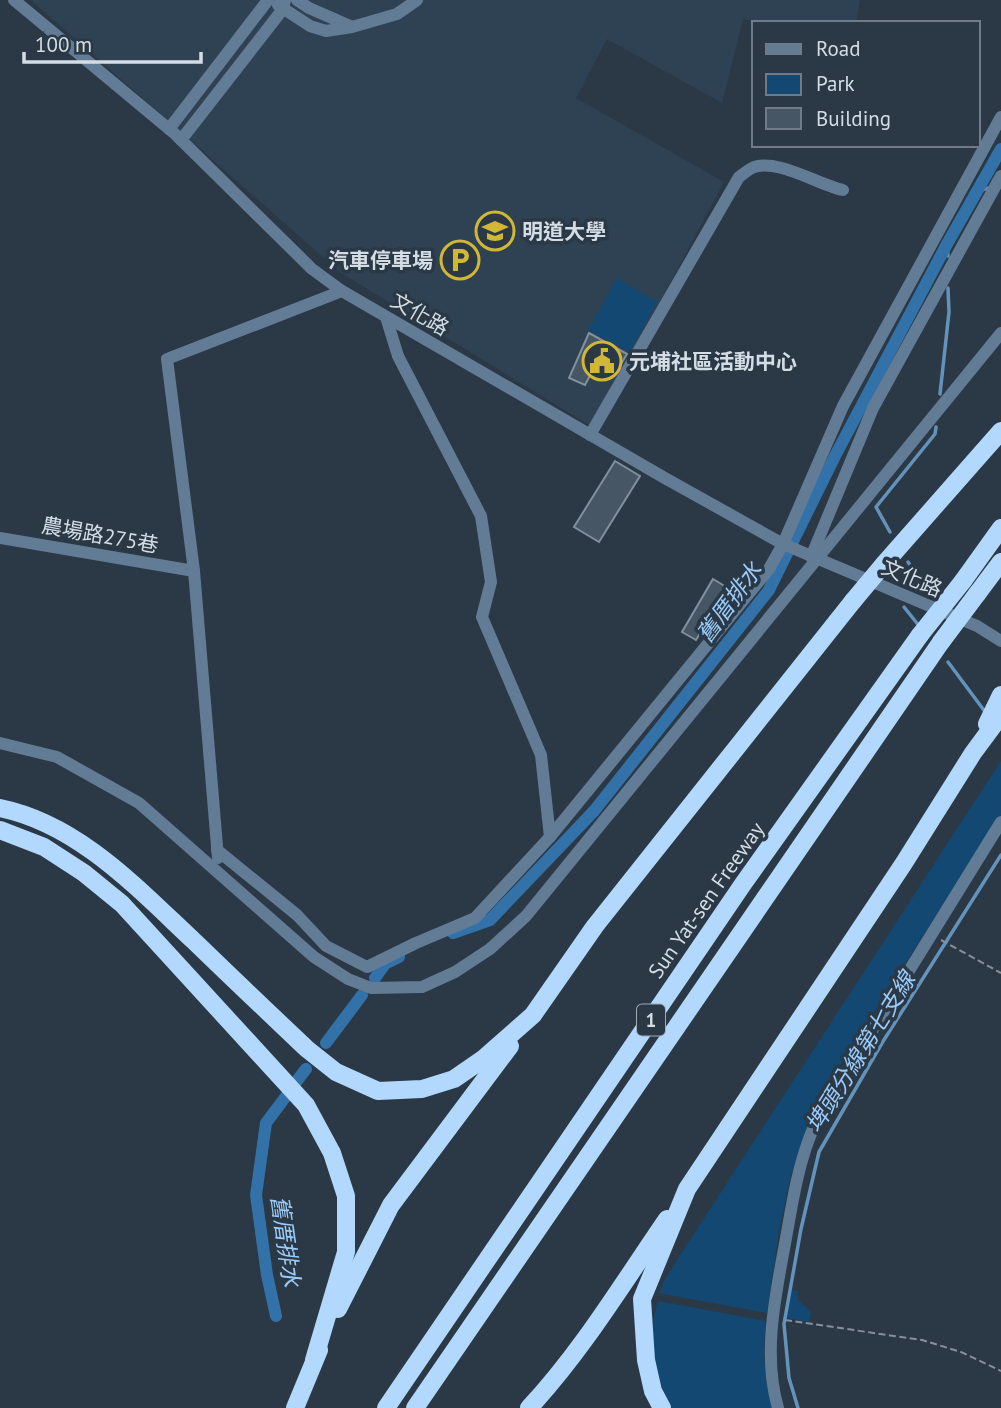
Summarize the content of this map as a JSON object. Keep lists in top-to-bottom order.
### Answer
{
  "streets": {
    "highway": ["Sun Yat-sen Freeway", "1"],
    "street": ["文化路", "農場路275巷"]
  },
  "water": ["舊厝排水", "埤頭分線第七支線"],
  "places": {
    "school or university": ["明道大學"],
    "parking": ["汽車停車場"],
    "public building": ["元埔社區活動中心"]
  },
  "legend": ["Road", "Park", "Building"],
  "scale_bar": "100 m"
}
